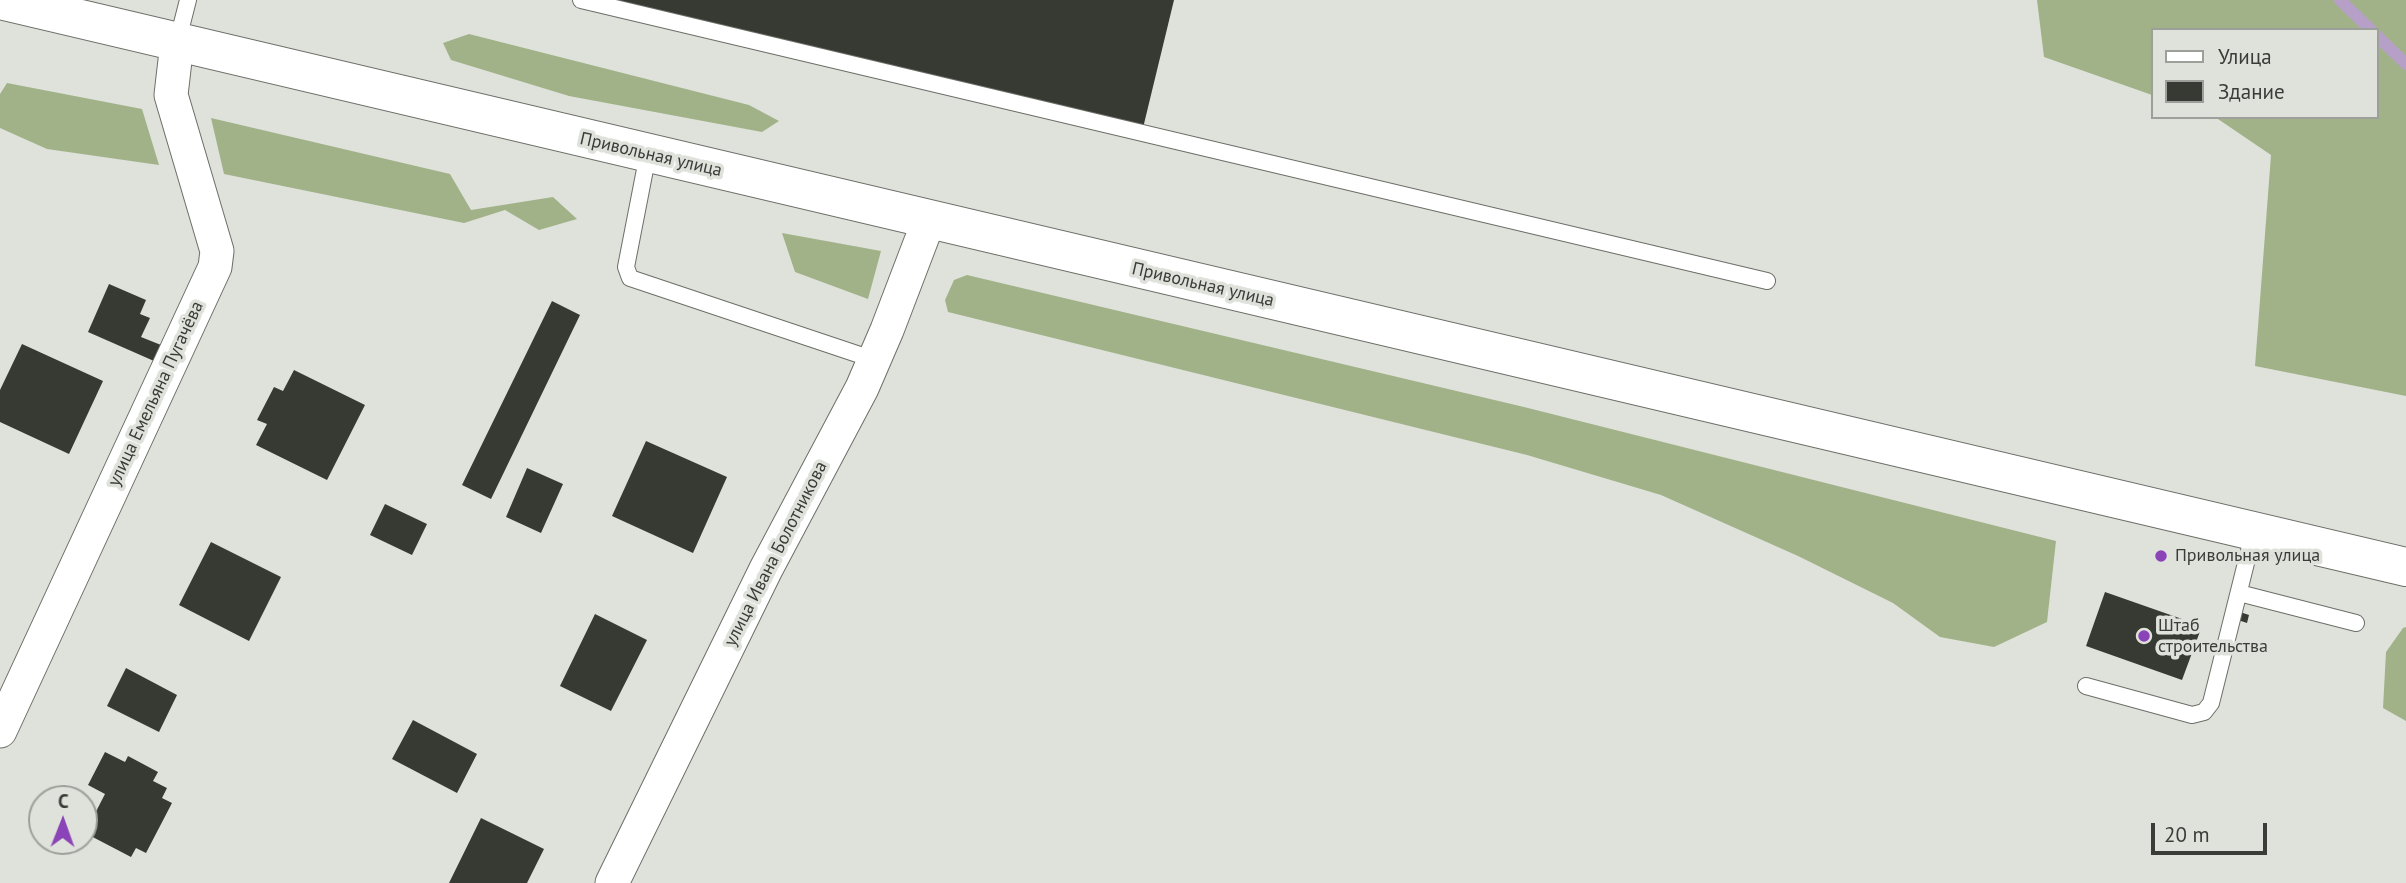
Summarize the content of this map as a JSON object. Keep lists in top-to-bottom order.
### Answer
{
  "streets": {
    "street": ["Привольная улица", "улица Емельяна Пугачёва", "улица Ивана Болотникова"]
  },
  "crossings": [
    ["Привольная улица", "улица Емельяна Пугачёва"],
    ["Привольная улица", "улица Ивана Болотникова"]
  ],
  "places": ["Привольная улица", "Штаб строительства"],
  "legend": ["Улица", "Здание"],
  "scale_bar": "20 m",
  "north": "top"
}
